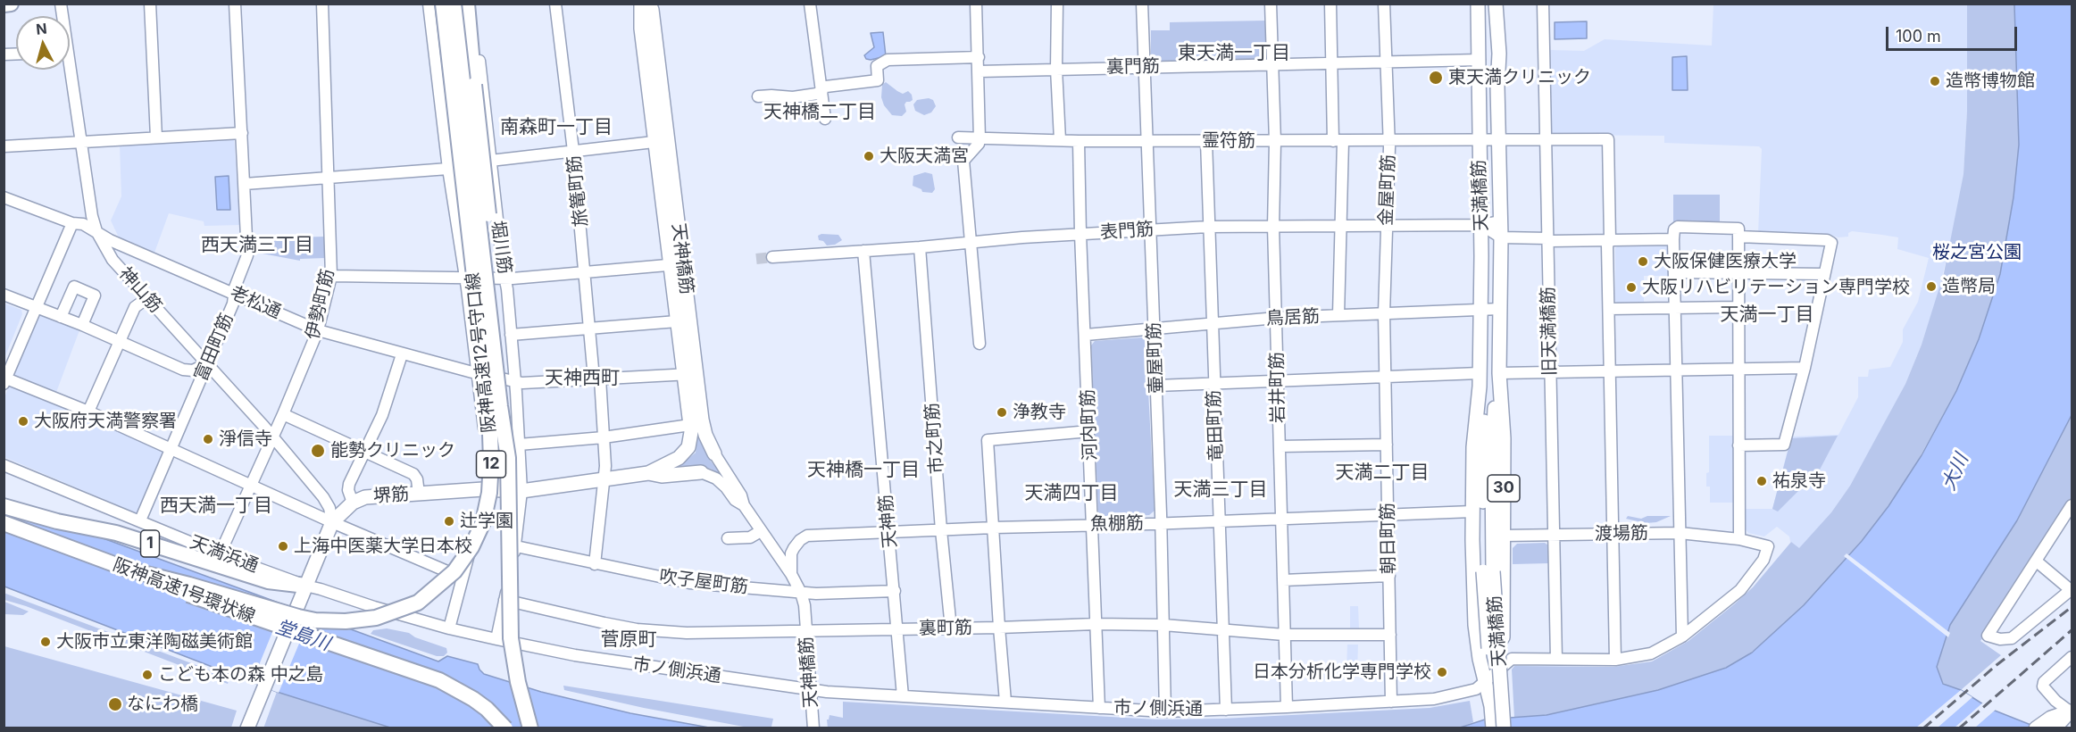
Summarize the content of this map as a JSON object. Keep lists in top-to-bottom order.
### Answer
{
  "streets": {
    "highway": [
      "阪神高速12号守口線",
      "12",
      "1",
      "阪神高速1号環状線"
    ],
    "main road": [
      "天満橋筋",
      "天神橋筋",
      "30",
      "堺筋"
    ],
    "street": [
      "裏門筋",
      "霊符筋",
      "金屋町筋",
      "旅篭町筋",
      "表門筋",
      "堀川筋",
      "神山筋",
      "老松通",
      "伊勢町筋",
      "鳥居筋",
      "旧天満橋筋",
      "富田町筋",
      "壷屋町筋",
      "岩井町筋",
      "河内町筋",
      "竜田町筋",
      "市之町筋",
      "天神筋",
      "魚棚筋",
      "渡場筋",
      "朝日町筋",
      "天満浜通",
      "吹子屋町筋",
      "裏町筋",
      "市ノ側浜通"
    ]
  },
  "crossings": [
    ["裏門筋", "金屋町筋"],
    ["裏門筋", "天満橋筋"],
    ["裏門筋", "壷屋町筋"],
    ["裏門筋", "岩井町筋"],
    ["霊符筋", "金屋町筋"],
    ["霊符筋", "天満橋筋"],
    ["霊符筋", "旧天満橋筋"],
    ["霊符筋", "壷屋町筋"],
    ["霊符筋", "岩井町筋"],
    ["霊符筋", "河内町筋"],
    ["霊符筋", "竜田町筋"],
    ["金屋町筋", "表門筋"],
    ["金屋町筋", "鳥居筋"],
    ["金屋町筋", "朝日町筋"],
    ["旅篭町筋", "老松通"],
    ["旅篭町筋", "堺筋"],
    ["旅篭町筋", "吹子屋町筋"],
    ["天満橋筋", "表門筋"],
    ["天満橋筋", "鳥居筋"],
    ["天満橋筋", "魚棚筋"],
    ["天満橋筋", "渡場筋"],
    ["天満橋筋", "市ノ側浜通"],
    ["表門筋", "壷屋町筋"],
    ["表門筋", "岩井町筋"],
    ["表門筋", "河内町筋"],
    ["表門筋", "竜田町筋"],
    ["表門筋", "市之町筋"],
    ["表門筋", "天神筋"],
    ["堀川筋", "老松通"],
    ["堀川筋", "堺筋"],
    ["堀川筋", "吹子屋町筋"],
    ["堀川筋", "裏町筋"],
    ["堀川筋", "市ノ側浜通"],
    ["天神橋筋", "老松通"],
    ["天神橋筋", "堺筋"],
    ["天神橋筋", "魚棚筋"],
    ["天神橋筋", "吹子屋町筋"],
    ["天神橋筋", "裏町筋"],
    ["天神橋筋", "市ノ側浜通"],
    ["神山筋", "老松通"],
    ["神山筋", "伊勢町筋"],
    ["神山筋", "富田町筋"],
    ["神山筋", "堺筋"],
    ["老松通", "伊勢町筋"],
    ["老松通", "富田町筋"],
    ["伊勢町筋", "天満浜通"],
    ["鳥居筋", "壷屋町筋"],
    ["鳥居筋", "岩井町筋"],
    ["鳥居筋", "河内町筋"],
    ["鳥居筋", "竜田町筋"],
    ["旧天満橋筋", "渡場筋"],
    ["富田町筋", "天満浜通"],
    ["阪神高速12号守口線", "阪神高速1号環状線"],
    ["壷屋町筋", "魚棚筋"],
    ["壷屋町筋", "裏町筋"],
    ["壷屋町筋", "市ノ側浜通"],
    ["岩井町筋", "魚棚筋"],
    ["岩井町筋", "裏町筋"],
    ["岩井町筋", "市ノ側浜通"],
    ["河内町筋", "魚棚筋"],
    ["河内町筋", "裏町筋"],
    ["河内町筋", "市ノ側浜通"],
    ["竜田町筋", "魚棚筋"],
    ["竜田町筋", "裏町筋"],
    ["竜田町筋", "市ノ側浜通"],
    ["市之町筋", "魚棚筋"],
    ["市之町筋", "裏町筋"],
    ["堺筋", "1"],
    ["堺筋", "天満浜通"],
    ["天神筋", "魚棚筋"],
    ["天神筋", "吹子屋町筋"],
    ["天神筋", "裏町筋"],
    ["天神筋", "市ノ側浜通"],
    ["魚棚筋", "朝日町筋"],
    ["朝日町筋", "裏町筋"],
    ["朝日町筋", "市ノ側浜通"],
    ["1", "天満浜通"],
    ["天満浜通", "市ノ側浜通"]
  ],
  "districts": [
    "東天満一丁目",
    "天神橋二丁目",
    "南森町一丁目",
    "西天満三丁目",
    "天満一丁目",
    "天神西町",
    "天神橋一丁目",
    "天満二丁目",
    "天満三丁目",
    "天満四丁目",
    "西天満一丁目",
    "菅原町"
  ],
  "water": ["大川", "堂島川"],
  "parks": ["桜之宮公園"],
  "places": [
    "東天満クリニック",
    "造幣博物館",
    "大阪天満宮",
    "大阪保健医療大学",
    "造幣局",
    "大阪リハビリテーション専門学校",
    "浄教寺",
    "大阪府天満警察署",
    "淨信寺",
    "能勢クリニック",
    "祐泉寺",
    "辻学園",
    "上海中医薬大学日本校",
    "大阪市立東洋陶磁美術館",
    "日本分析化学専門学校",
    "こども本の森 中之島",
    "なにわ橋"
  ],
  "scale_bar": "100 m",
  "north": "top"
}
